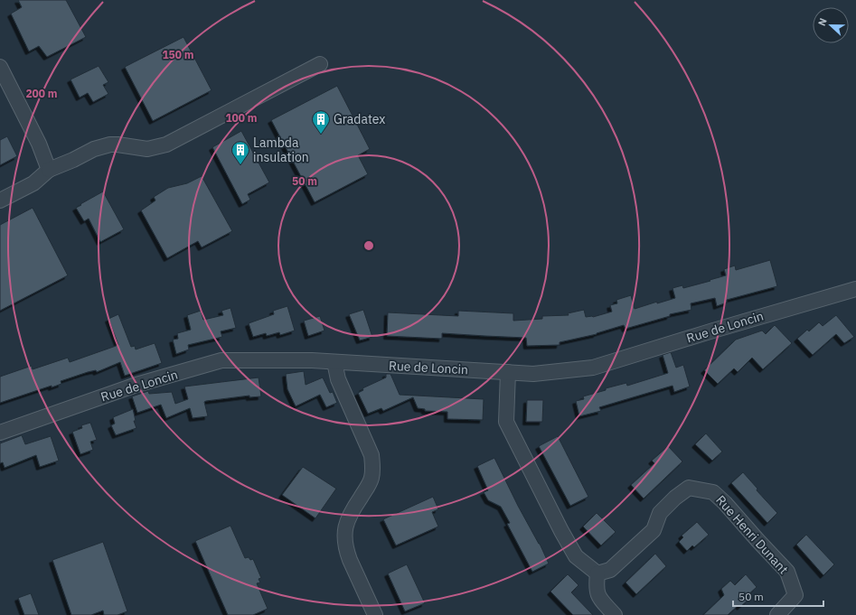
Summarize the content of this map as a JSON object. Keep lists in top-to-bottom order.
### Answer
{
  "streets": {
    "street": ["Rue de Loncin", "Rue Henri Dunant"]
  },
  "places": {
    "building": ["Gradatex", "Lambda insulation"]
  },
  "scale_bar": "50 m",
  "north": "left",
  "rings": [
    "150 m",
    "200 m",
    "100 m",
    "50 m"
  ]
}
